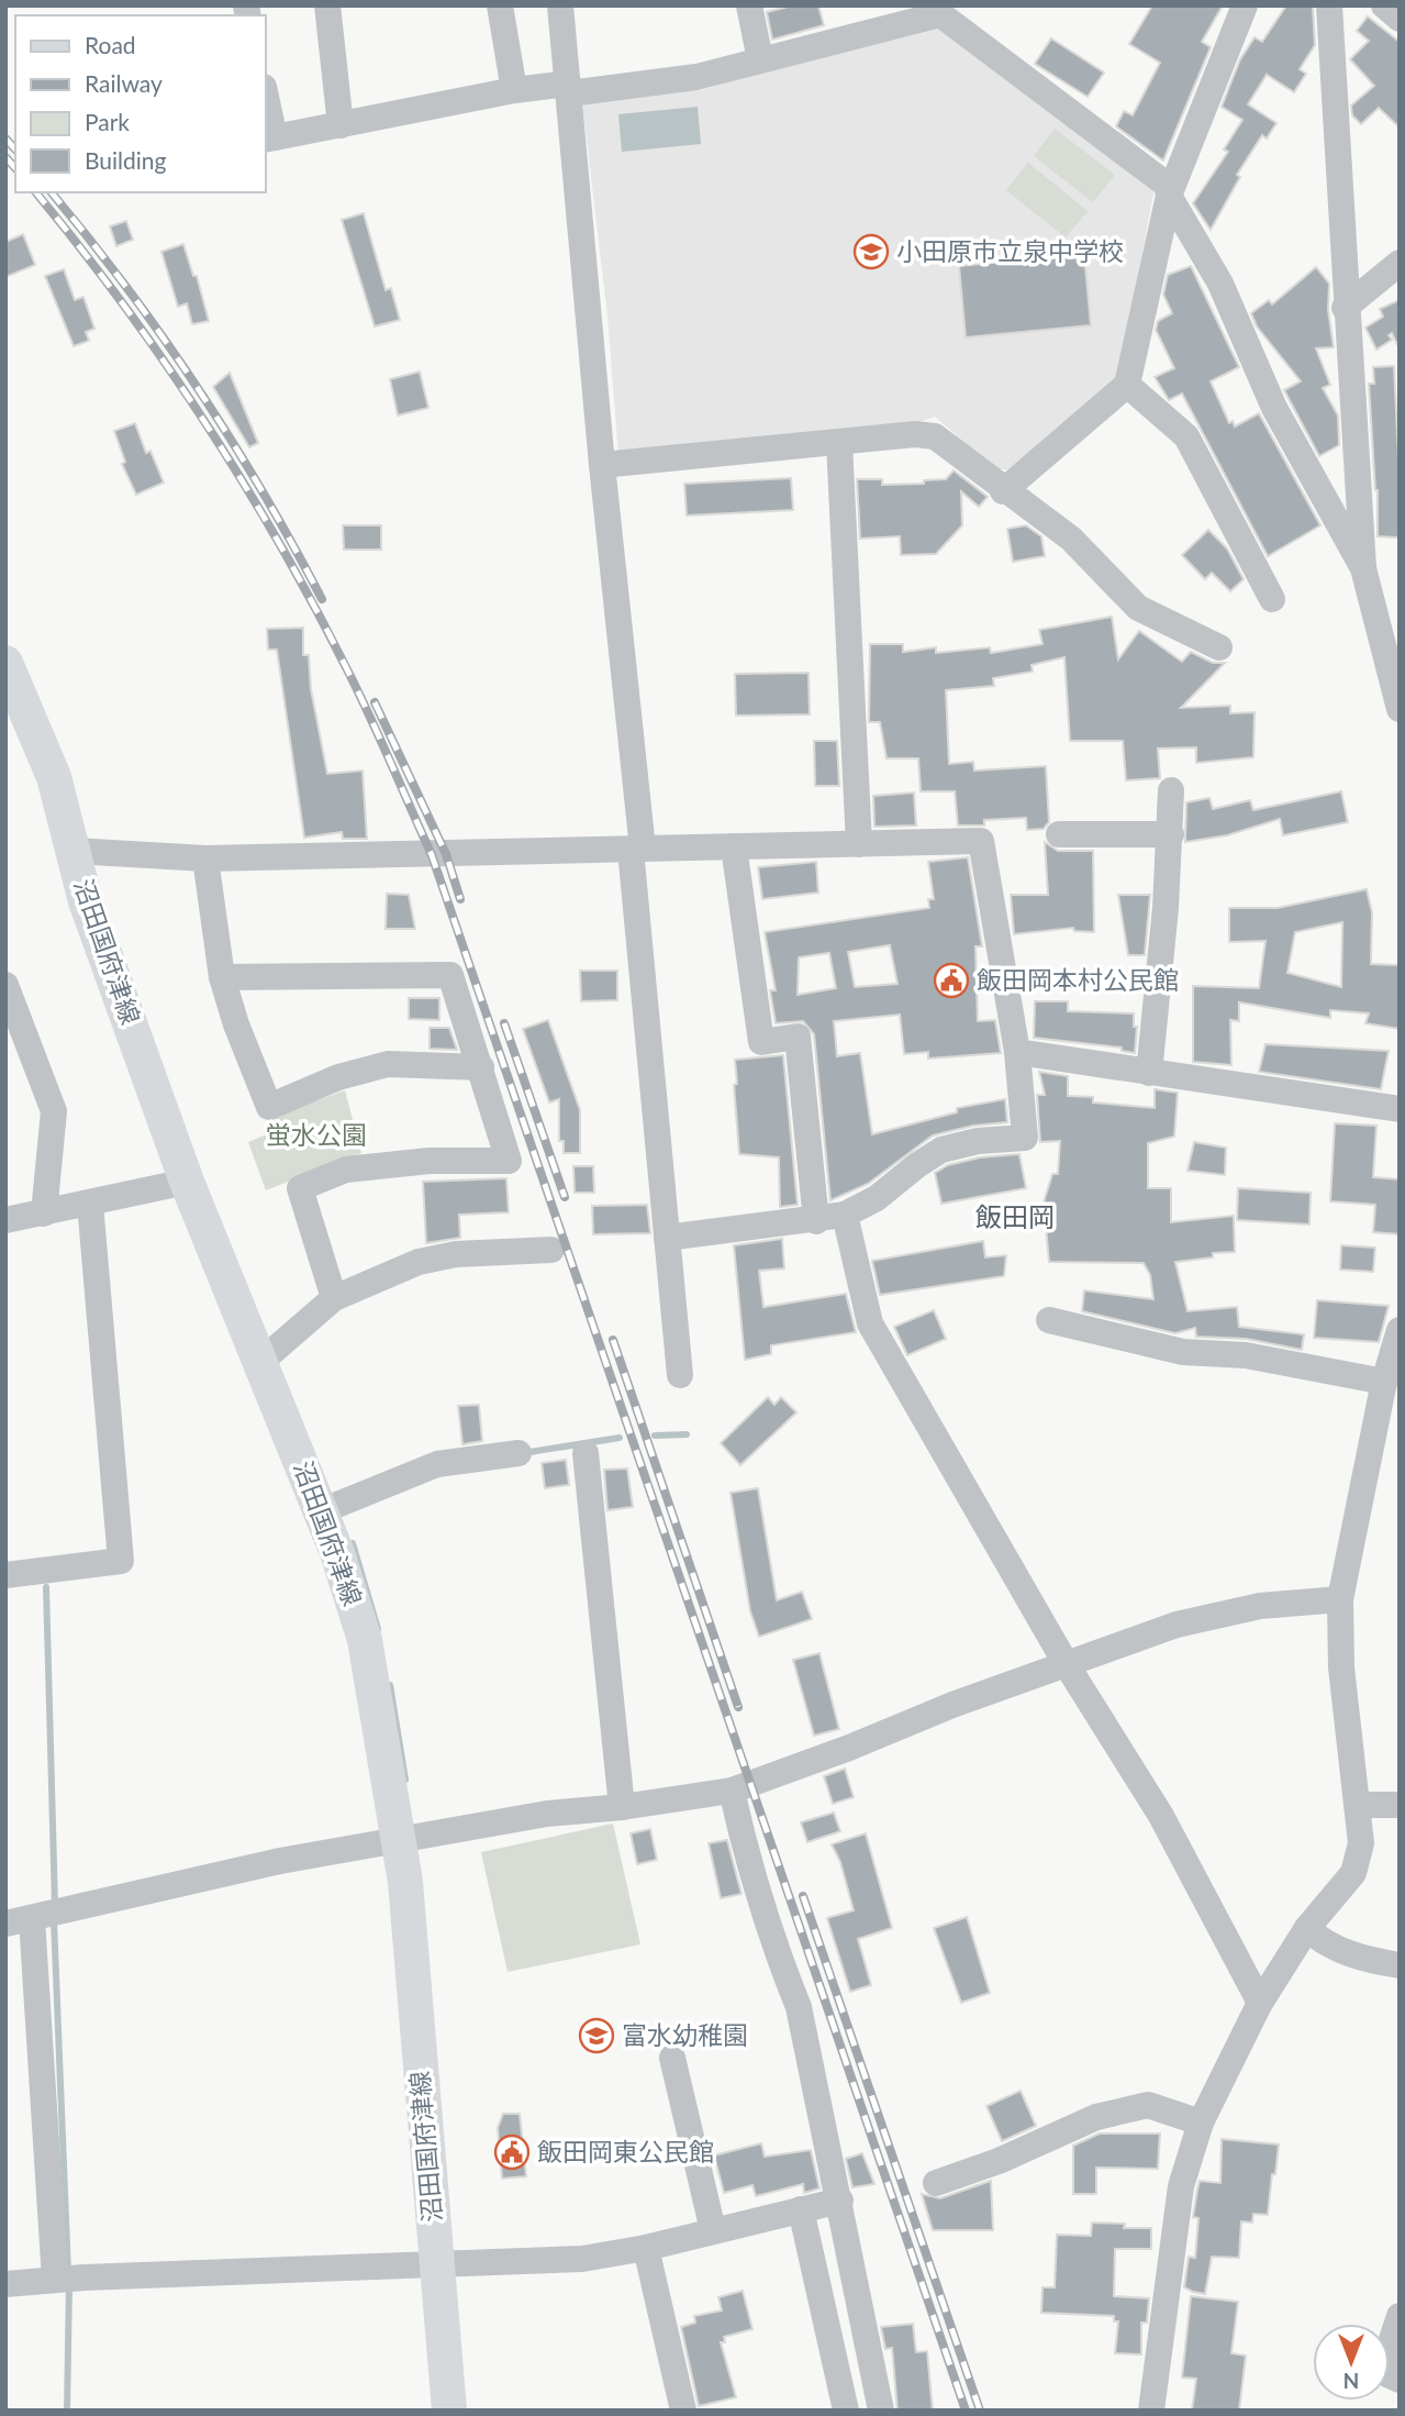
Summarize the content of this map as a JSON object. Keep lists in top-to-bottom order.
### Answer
{
  "streets": {
    "main road": ["沼田国府津線"]
  },
  "districts": ["飯田岡"],
  "parks": ["蛍水公園"],
  "places": {
    "school or university": ["小田原市立泉中学校", "富水幼稚園"],
    "public building": ["飯田岡本村公民館", "飯田岡東公民館"]
  },
  "legend": [
    "Road",
    "Railway",
    "Park",
    "Building"
  ],
  "north": "bottom"
}
